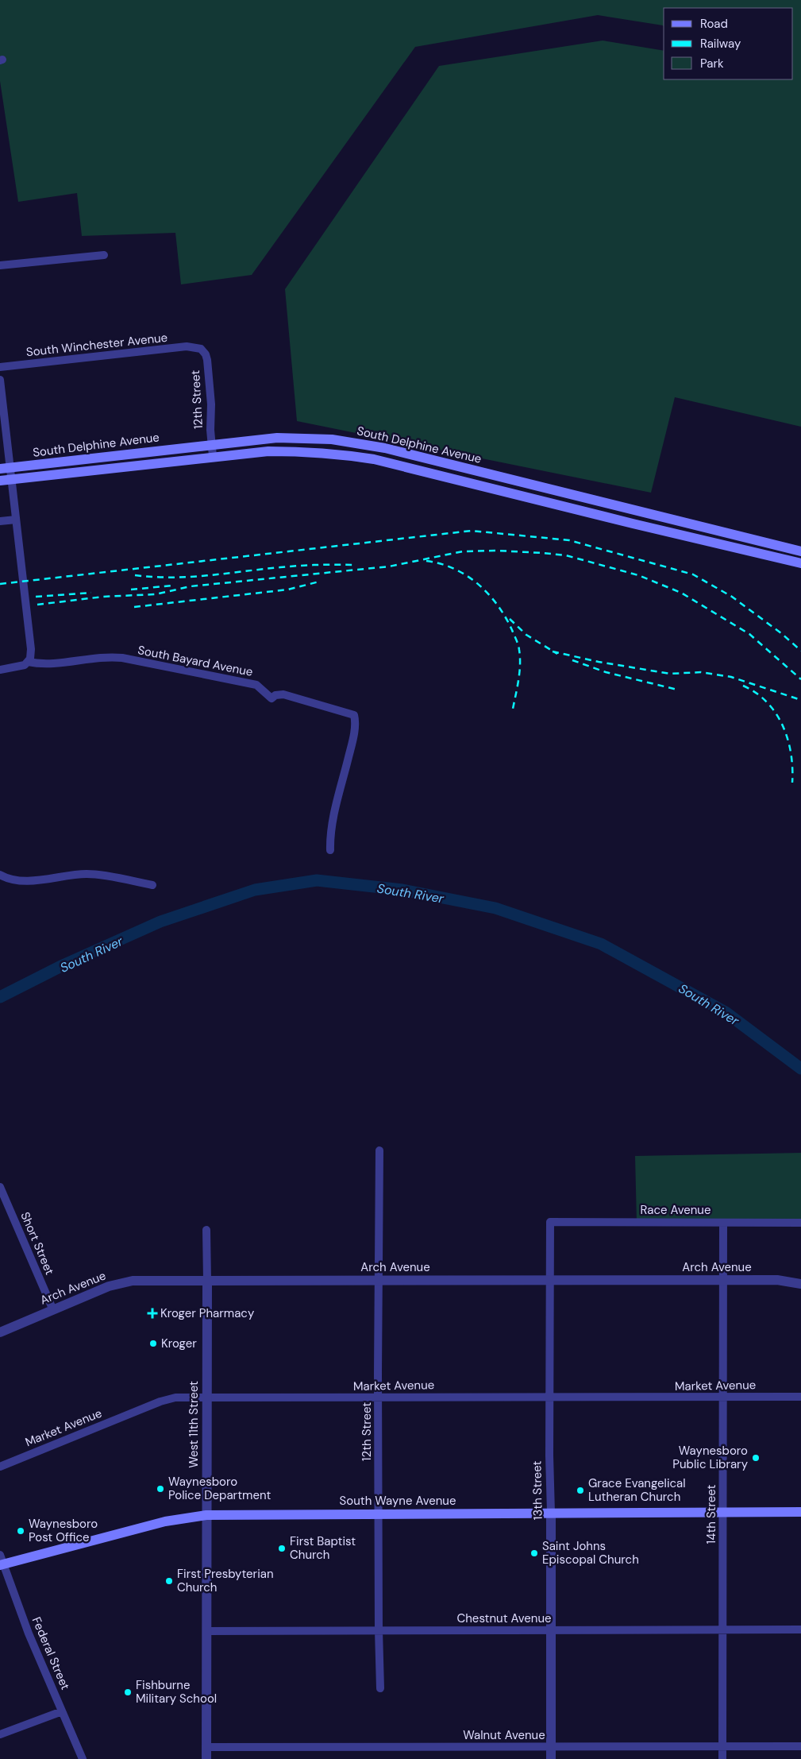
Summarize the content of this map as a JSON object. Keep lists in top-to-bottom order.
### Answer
{
  "streets": {
    "main road": ["South Delphine Avenue", "South Wayne Avenue"],
    "street": [
      "South Winchester Avenue",
      "12th Street",
      "South Bayard Avenue",
      "Race Avenue",
      "Short Street",
      "Arch Avenue",
      "Market Avenue",
      "West 11th Street",
      "13th Street",
      "14th Street",
      "Chestnut Avenue",
      "Federal Street",
      "Walnut Avenue"
    ]
  },
  "crossings": [
    ["South Winchester Avenue", "12th Street"],
    ["12th Street", "South Delphine Avenue"],
    ["12th Street", "Arch Avenue"],
    ["12th Street", "Market Avenue"],
    ["12th Street", "South Wayne Avenue"],
    ["12th Street", "Chestnut Avenue"],
    ["Race Avenue", "13th Street"],
    ["Race Avenue", "14th Street"],
    ["Short Street", "Arch Avenue"],
    ["Arch Avenue", "West 11th Street"],
    ["Arch Avenue", "13th Street"],
    ["Arch Avenue", "14th Street"],
    ["Market Avenue", "West 11th Street"],
    ["Market Avenue", "13th Street"],
    ["Market Avenue", "14th Street"],
    ["West 11th Street", "South Wayne Avenue"],
    ["West 11th Street", "Chestnut Avenue"],
    ["West 11th Street", "Walnut Avenue"],
    ["13th Street", "South Wayne Avenue"],
    ["13th Street", "Chestnut Avenue"],
    ["13th Street", "Walnut Avenue"],
    ["South Wayne Avenue", "14th Street"],
    ["South Wayne Avenue", "Federal Street"],
    ["14th Street", "Chestnut Avenue"],
    ["14th Street", "Walnut Avenue"]
  ],
  "water": ["South River"],
  "places": {
    "health": ["Kroger Pharmacy"],
    "other": [
      "Kroger",
      "Waynesboro Public Library",
      "Waynesboro Police Department",
      "Grace Evangelical Lutheran Church",
      "Waynesboro Post Office",
      "First Baptist Church",
      "Saint Johns Episcopal Church",
      "First Presbyterian Church",
      "Fishburne Military School"
    ]
  },
  "legend": ["Road", "Railway", "Park"]
}
